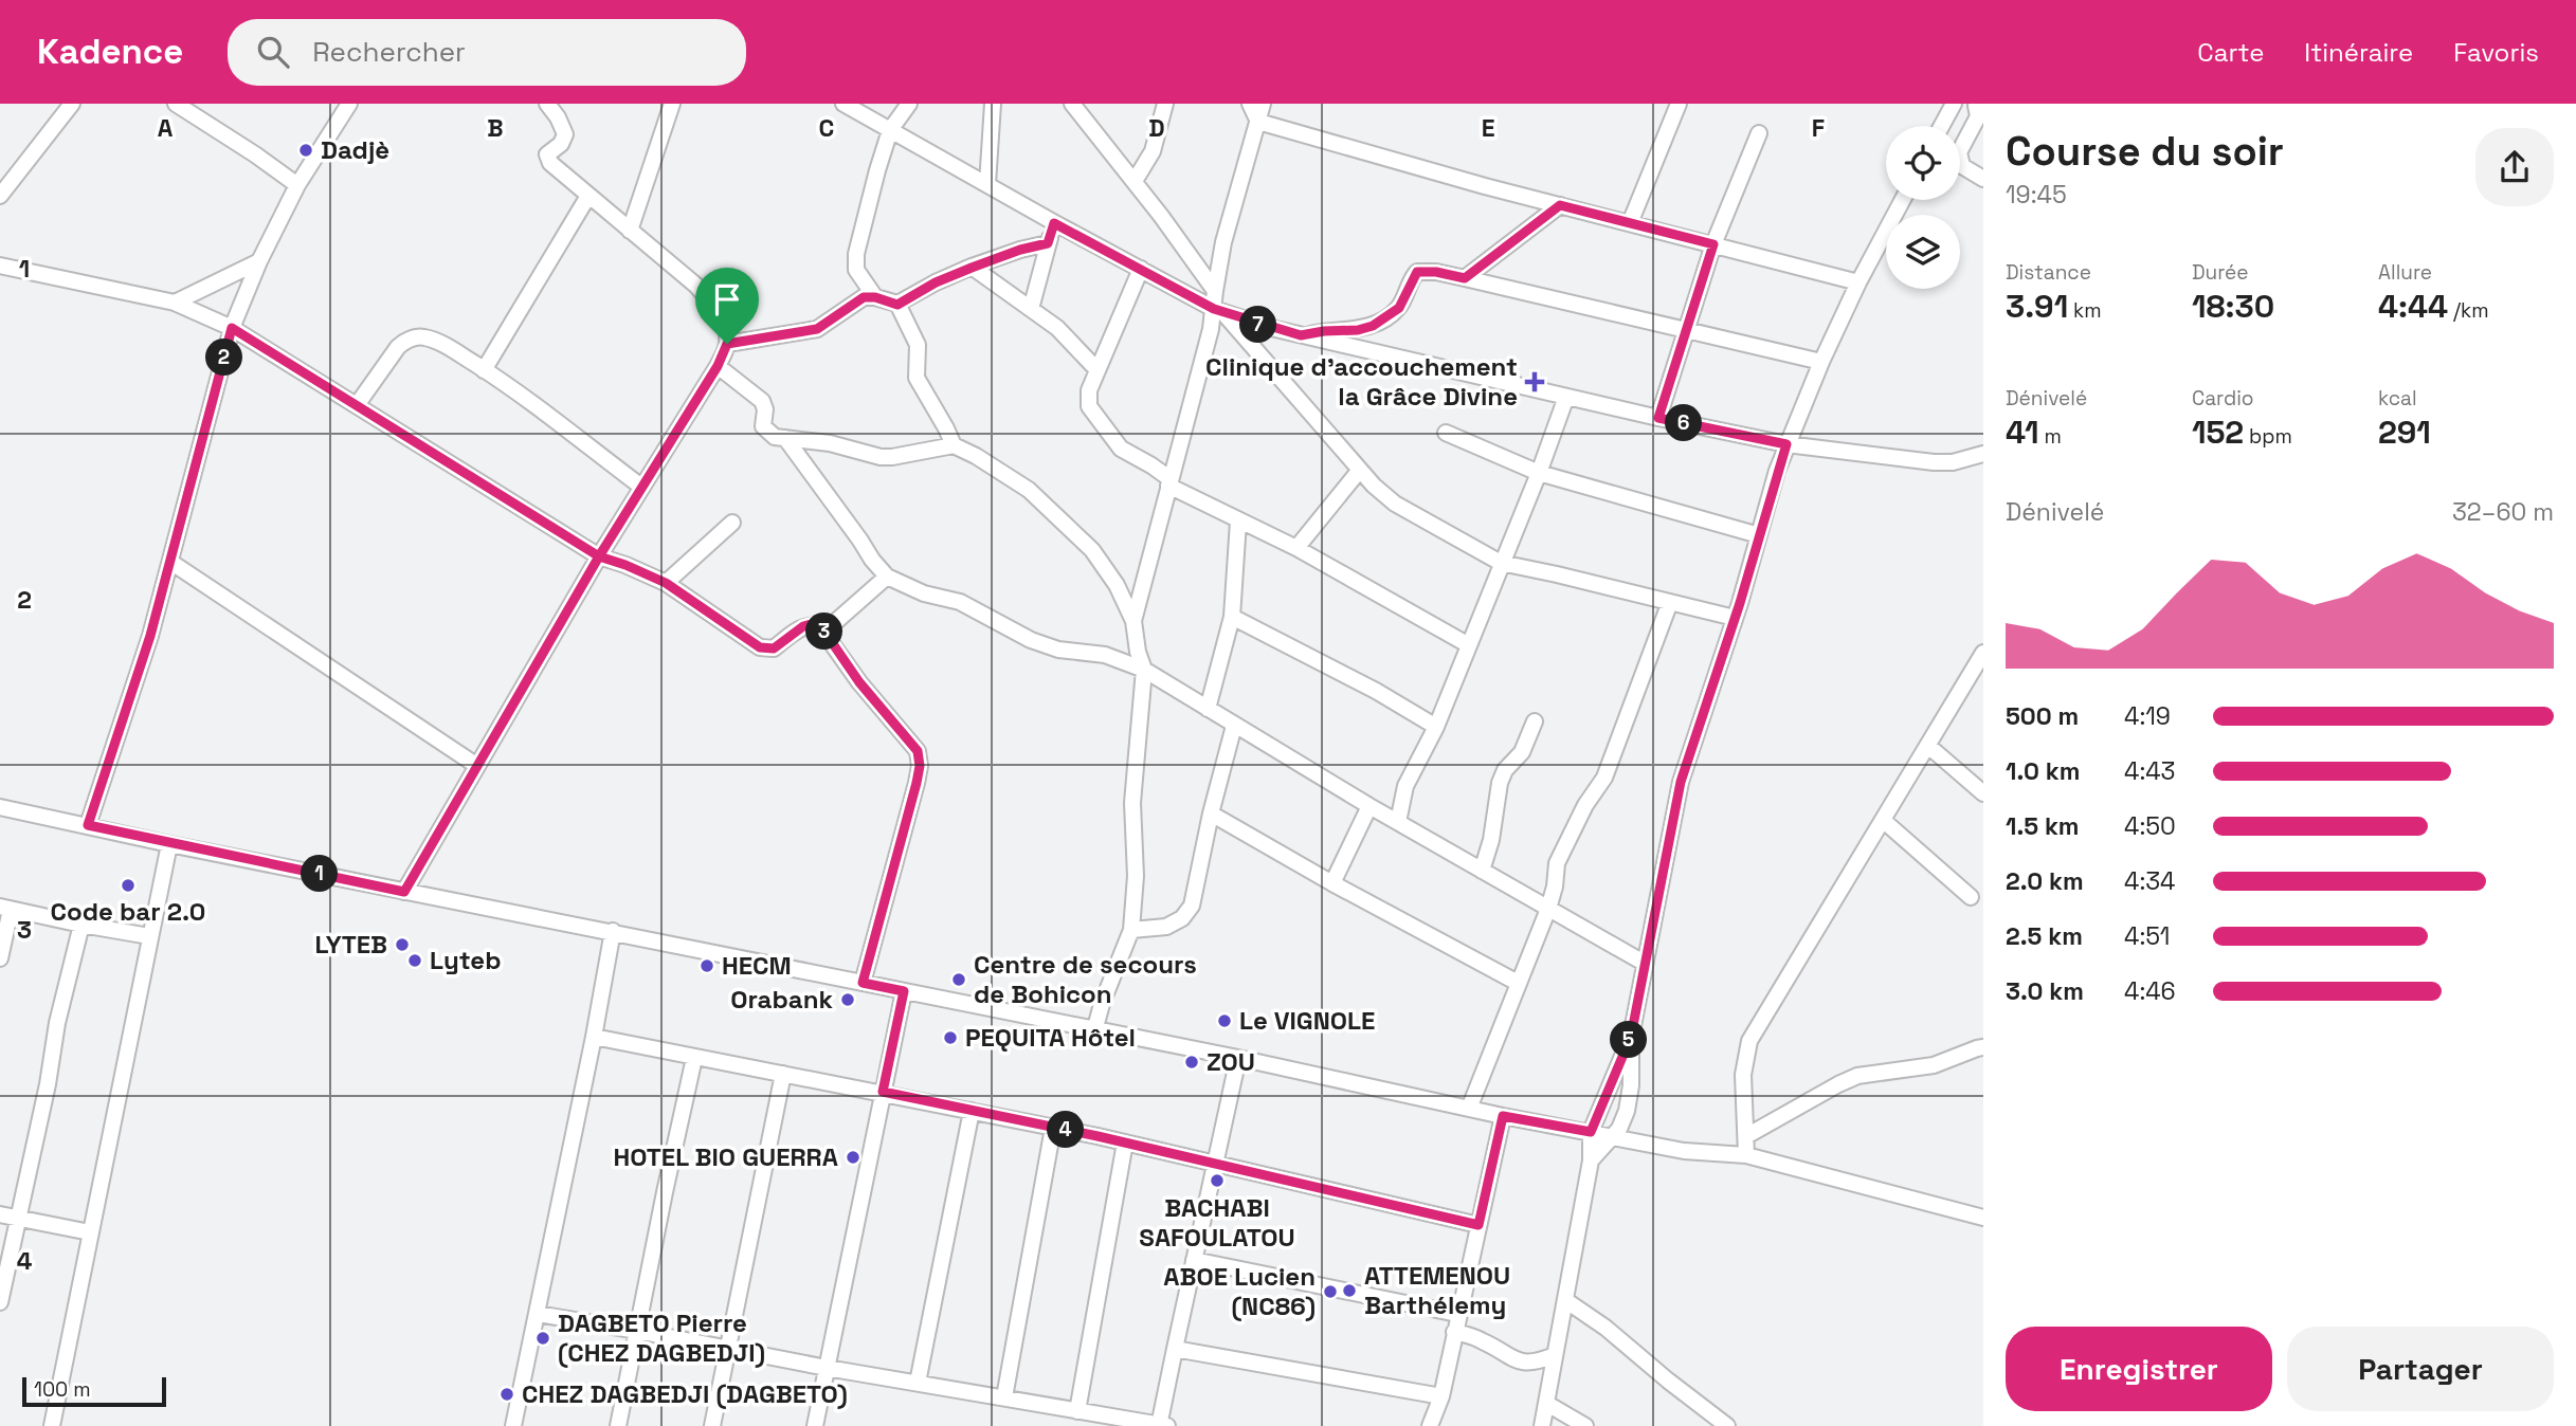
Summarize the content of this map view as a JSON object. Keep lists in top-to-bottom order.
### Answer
{
  "places": {
    "other": [
      "Dadjè",
      "Code bar 2.0",
      "LYTEB",
      "Lyteb",
      "HECM",
      "Centre de secours de Bohicon",
      "Orabank",
      "Le VIGNOLE",
      "PEQUITA Hôtel",
      "ZOU",
      "HOTEL BIO GUERRA",
      "BACHABI SAFOULATOU",
      "ATTEMENOU Barthélemy",
      "ABOE Lucien (NC86)",
      "DAGBETO Pierre (CHEZ DAGBEDJI)",
      "CHEZ DAGBEDJI (DAGBETO)"
    ],
    "health": ["Clinique d’accouchement la Grâce Divine"]
  },
  "scale_bar": "100 m",
  "page": {
    "header": "Kadence",
    "search": "Rechercher",
    "nav": ["Carte", "Itinéraire", "Favoris"],
    "heading": ["Course du soir", "19:45"],
    "stats": [
      ["Distance", "3.91 km"],
      ["Durée", "18:30"],
      ["Allure", "4:44 /km"],
      ["Dénivelé", "41 m"],
      ["Cardio", "152 bpm"],
      ["kcal", "291"]
    ],
    "pins": [
      "7",
      "2",
      "6",
      "3",
      "1",
      "5",
      "4"
    ],
    "chart": ["Dénivelé", "32–60 m"],
    "list": [
      {
        "name": "500 m",
        "note": "4:19"
      },
      {
        "name": "1.0 km",
        "note": "4:43"
      },
      {
        "name": "1.5 km",
        "note": "4:50"
      },
      {
        "name": "2.0 km",
        "note": "4:34"
      },
      {
        "name": "2.5 km",
        "note": "4:51"
      },
      {
        "name": "3.0 km",
        "note": "4:46"
      }
    ],
    "buttons": ["Enregistrer", "Partager"],
    "scale": "100 m"
  },
  "grid": {
    "columns": [
      "A",
      "B",
      "C",
      "D",
      "E",
      "F"
    ],
    "rows": [
      "1",
      "2",
      "3",
      "4"
    ]
  }
}
